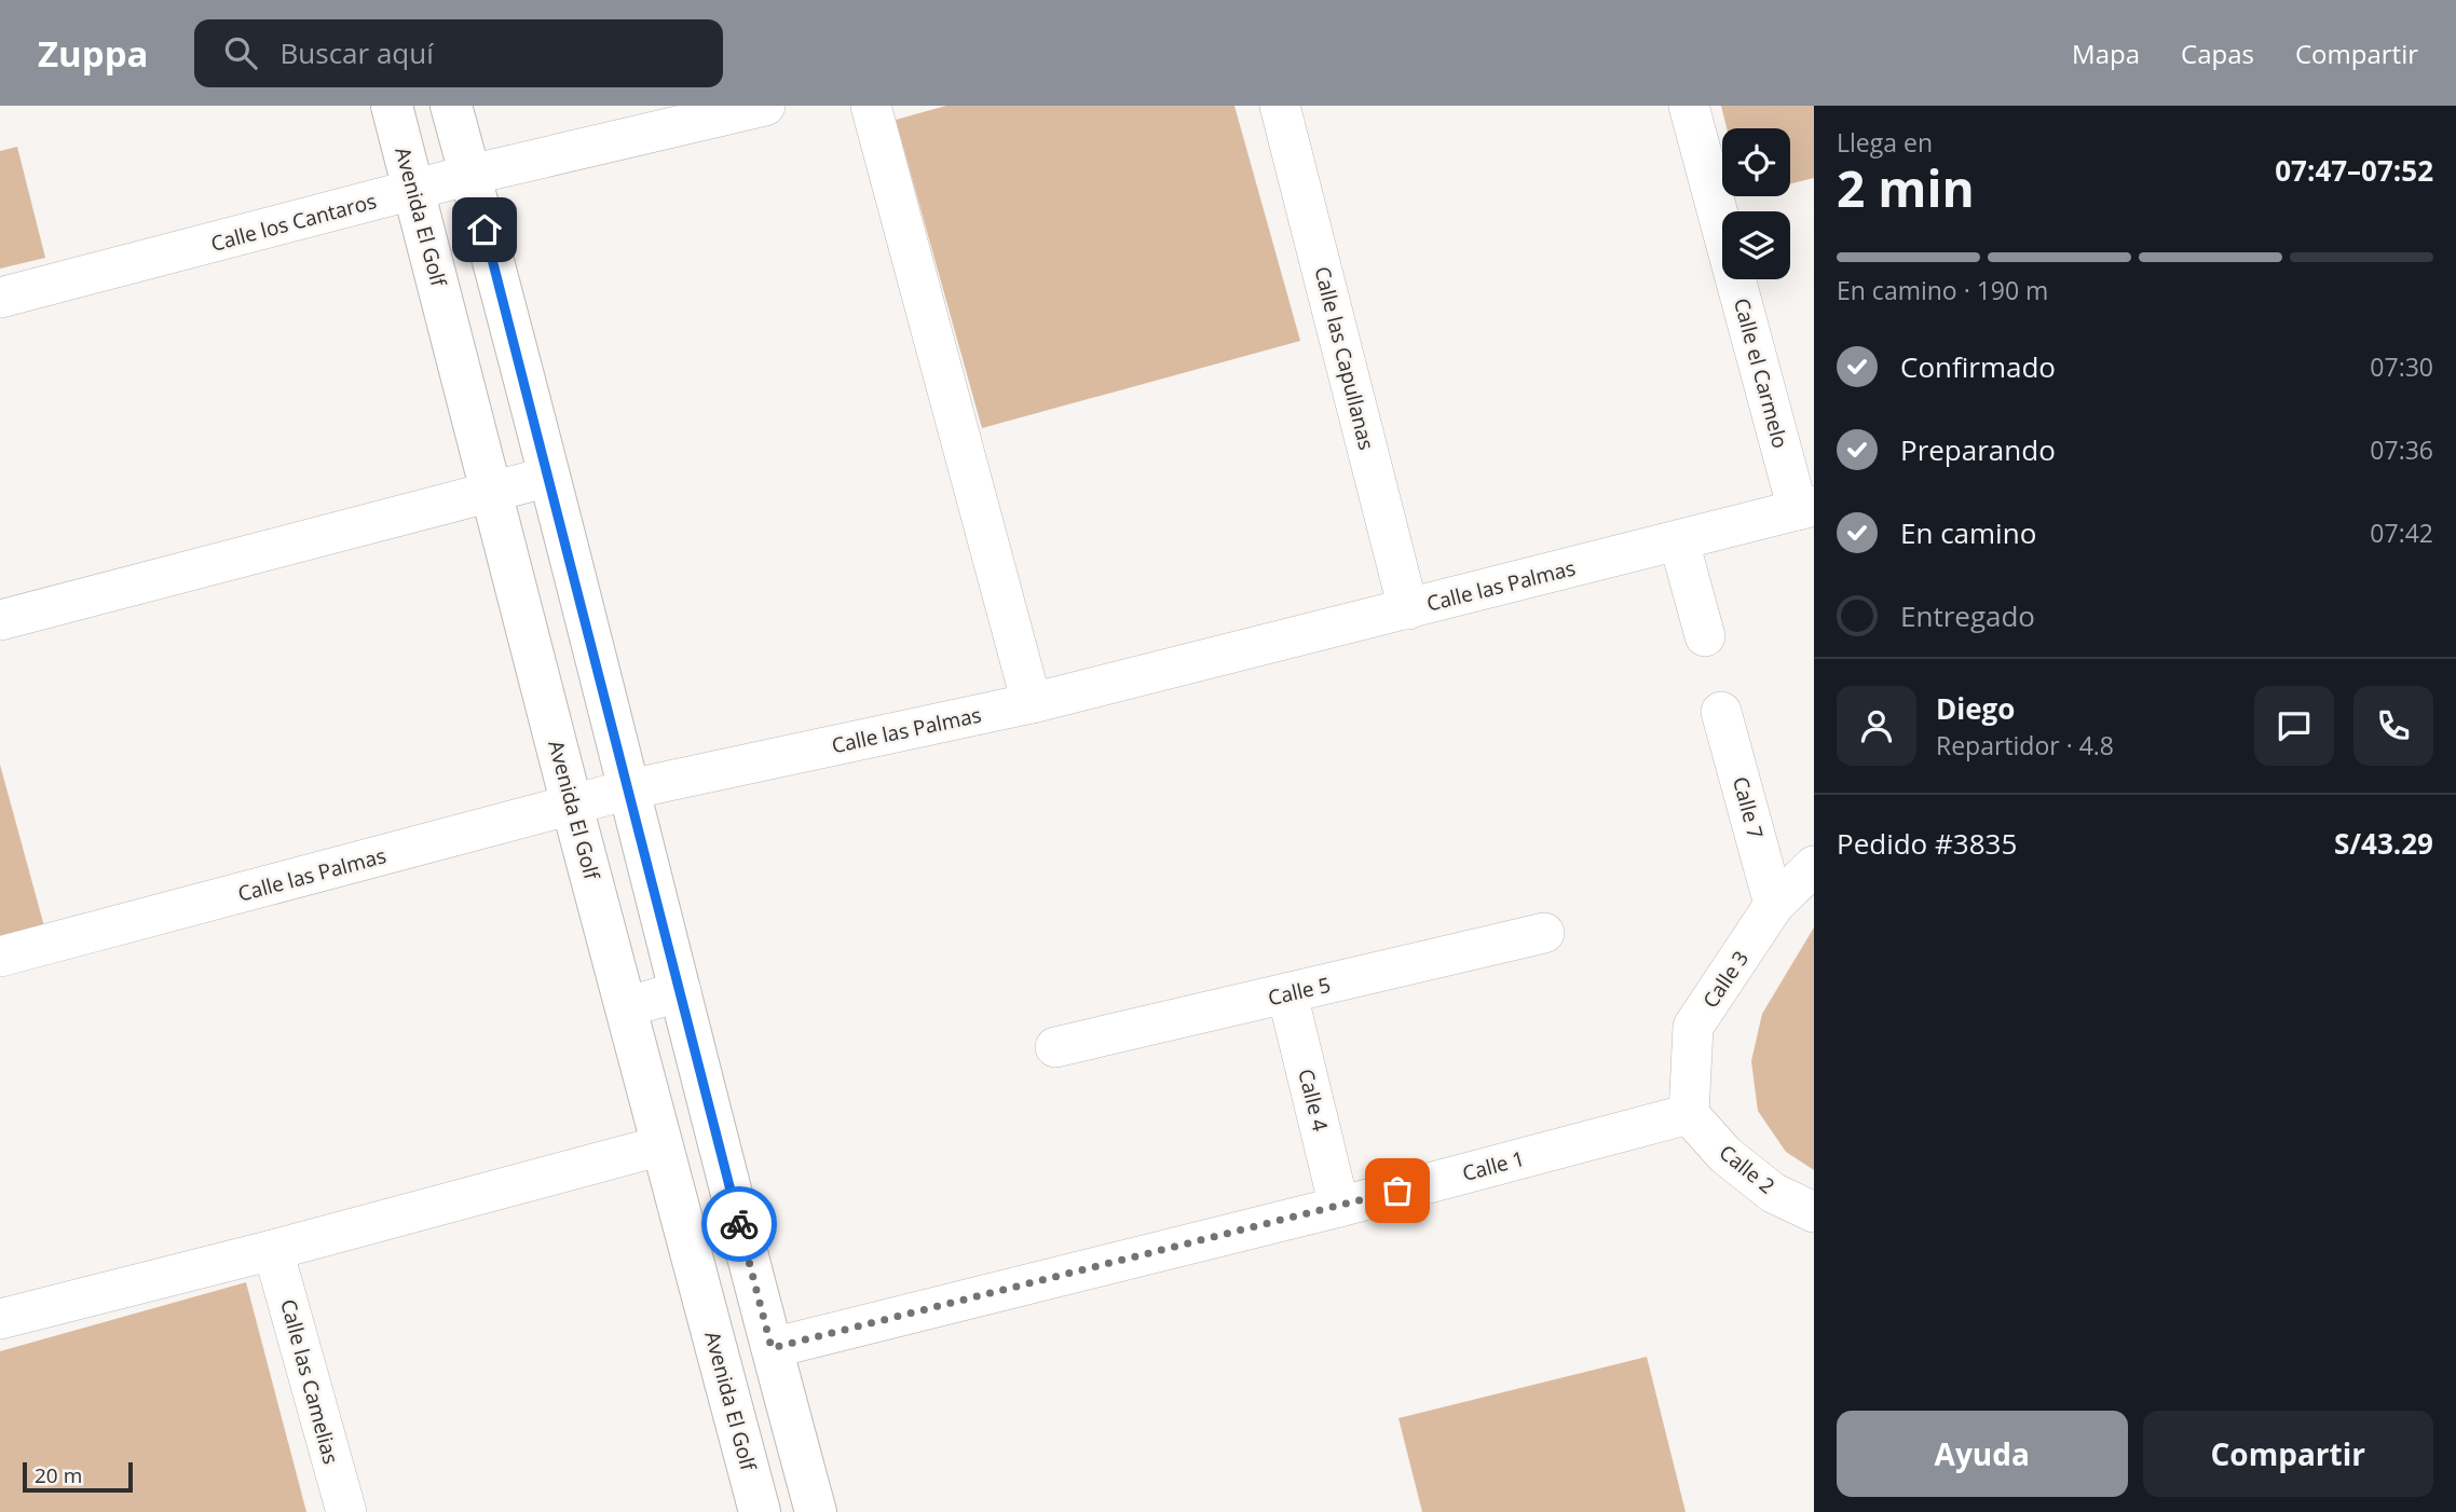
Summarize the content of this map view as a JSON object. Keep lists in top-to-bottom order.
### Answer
{
  "streets": {
    "main road": ["Avenida El Golf"],
    "street": [
      "Calle los Cantaros",
      "Calle las Capullanas",
      "Calle el Carmelo",
      "Calle las Palmas",
      "Calle 7",
      "Calle 3",
      "Calle 5",
      "Calle 4",
      "Calle 1",
      "Calle 2",
      "Calle las Camelias"
    ]
  },
  "crossings": [
    ["Avenida El Golf", "Calle los Cantaros"],
    ["Avenida El Golf", "Calle las Palmas"],
    ["Calle las Capullanas", "Calle las Palmas"],
    ["Calle el Carmelo", "Calle las Palmas"],
    ["Calle 7", "Calle 3"],
    ["Calle 3", "Calle 1"],
    ["Calle 3", "Calle 2"],
    ["Calle 5", "Calle 4"],
    ["Calle 4", "Calle 1"],
    ["Calle 1", "Calle 2"]
  ],
  "scale_bar": "20 m",
  "page": {
    "header": "Zuppa",
    "search": "Buscar aquí",
    "nav": ["Mapa", "Capas", "Compartir"],
    "heading": ["2 min", "Llega en", "07:47–07:52"],
    "panel": [
      "Diego",
      "Repartidor · 4.8",
      "Pedido #3835",
      "S/43.29"
    ],
    "bar": "En camino · 190 m",
    "list": [
      ["Confirmado", "07:30"],
      ["Preparando", "07:36"],
      ["En camino", "07:42"],
      "Entregado"
    ],
    "buttons": ["Ayuda", "Compartir"],
    "scale": "20 m"
  }
}
